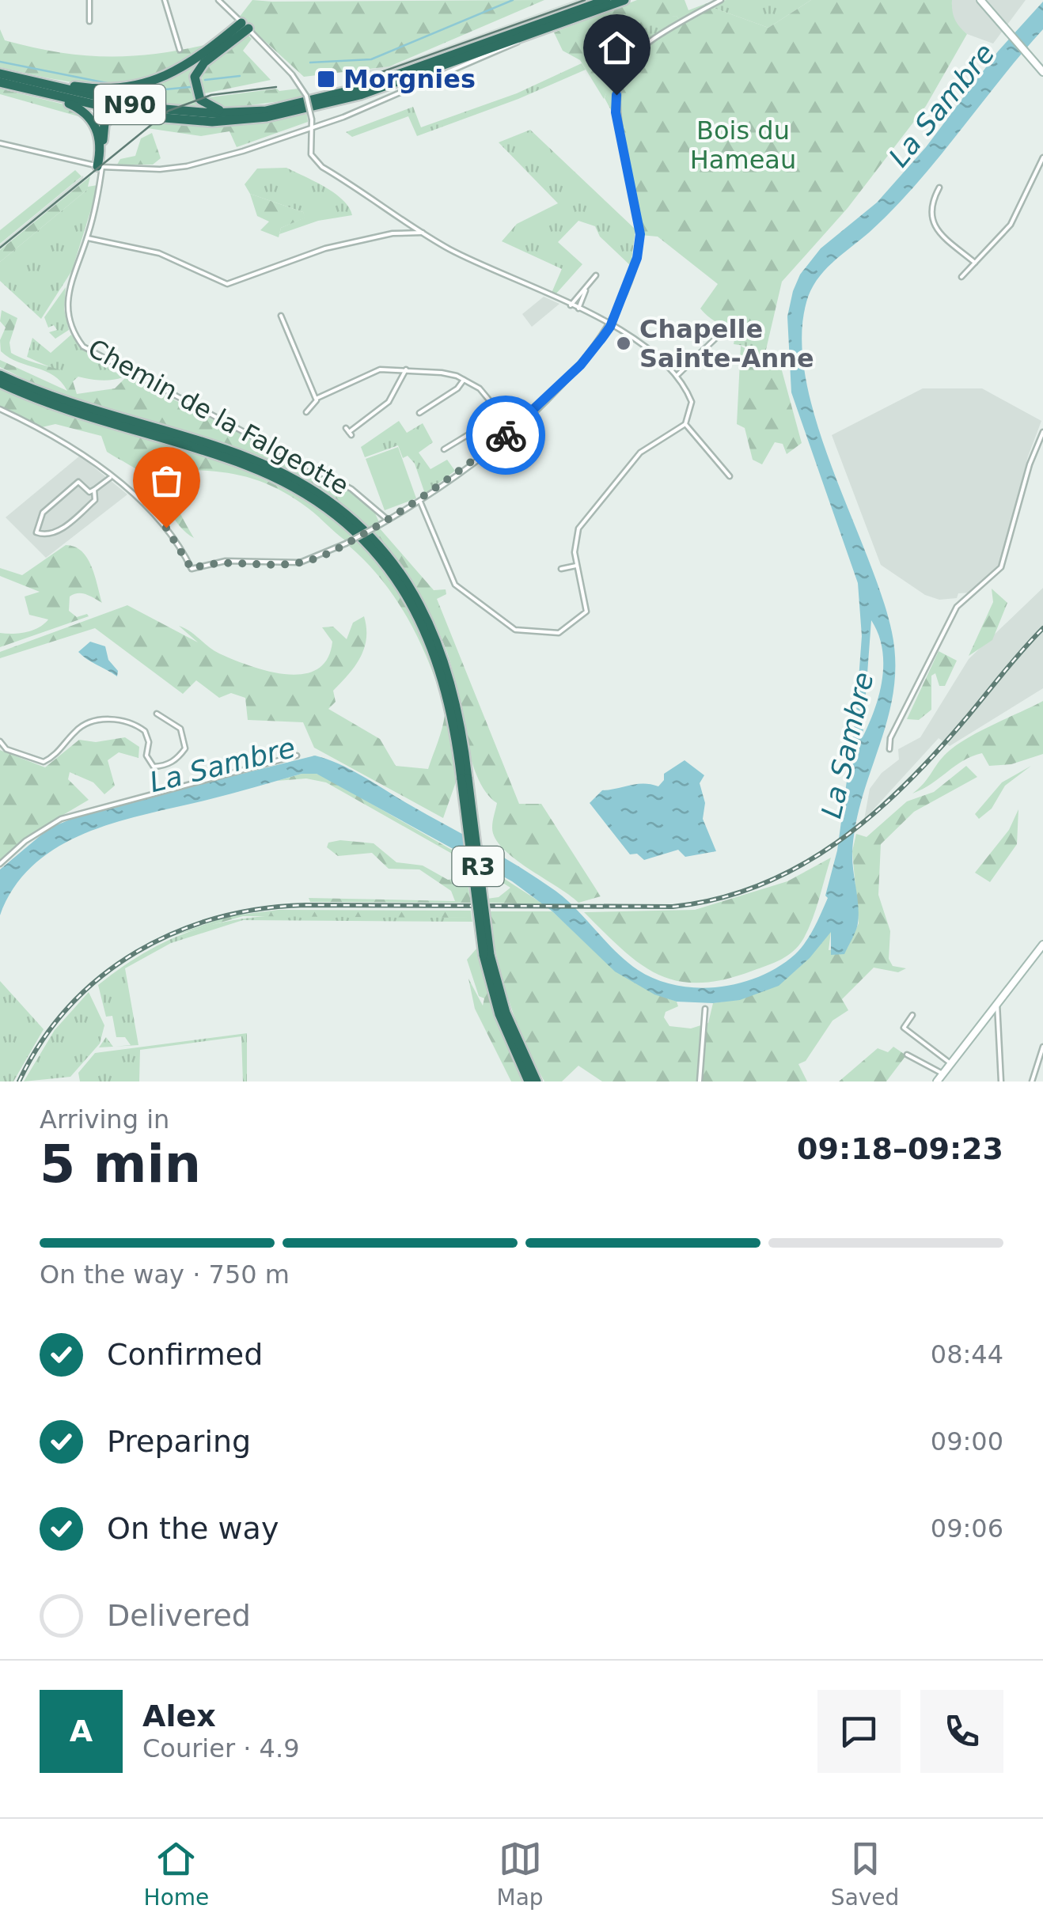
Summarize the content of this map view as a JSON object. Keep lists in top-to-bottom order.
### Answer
{
  "streets": {
    "highway": ["N90", "R3"],
    "street": ["Chemin de la Falgeotte"]
  },
  "water": ["La Sambre"],
  "parks": ["Bois du Hameau"],
  "places": {
    "transit": ["Morgnies"],
    "other": ["Chapelle Sainte-Anne"]
  },
  "page": {
    "heading": ["5 min", "Arriving in", "09:18–09:23"],
    "panel": ["Alex", "Courier · 4.9"],
    "bar": "On the way · 750 m",
    "list": [
      ["Confirmed", "08:44"],
      ["Preparing", "09:00"],
      ["On the way", "09:06"],
      "Delivered"
    ],
    "round": "A",
    "tabs": ["Home", "Map", "Saved"]
  }
}
